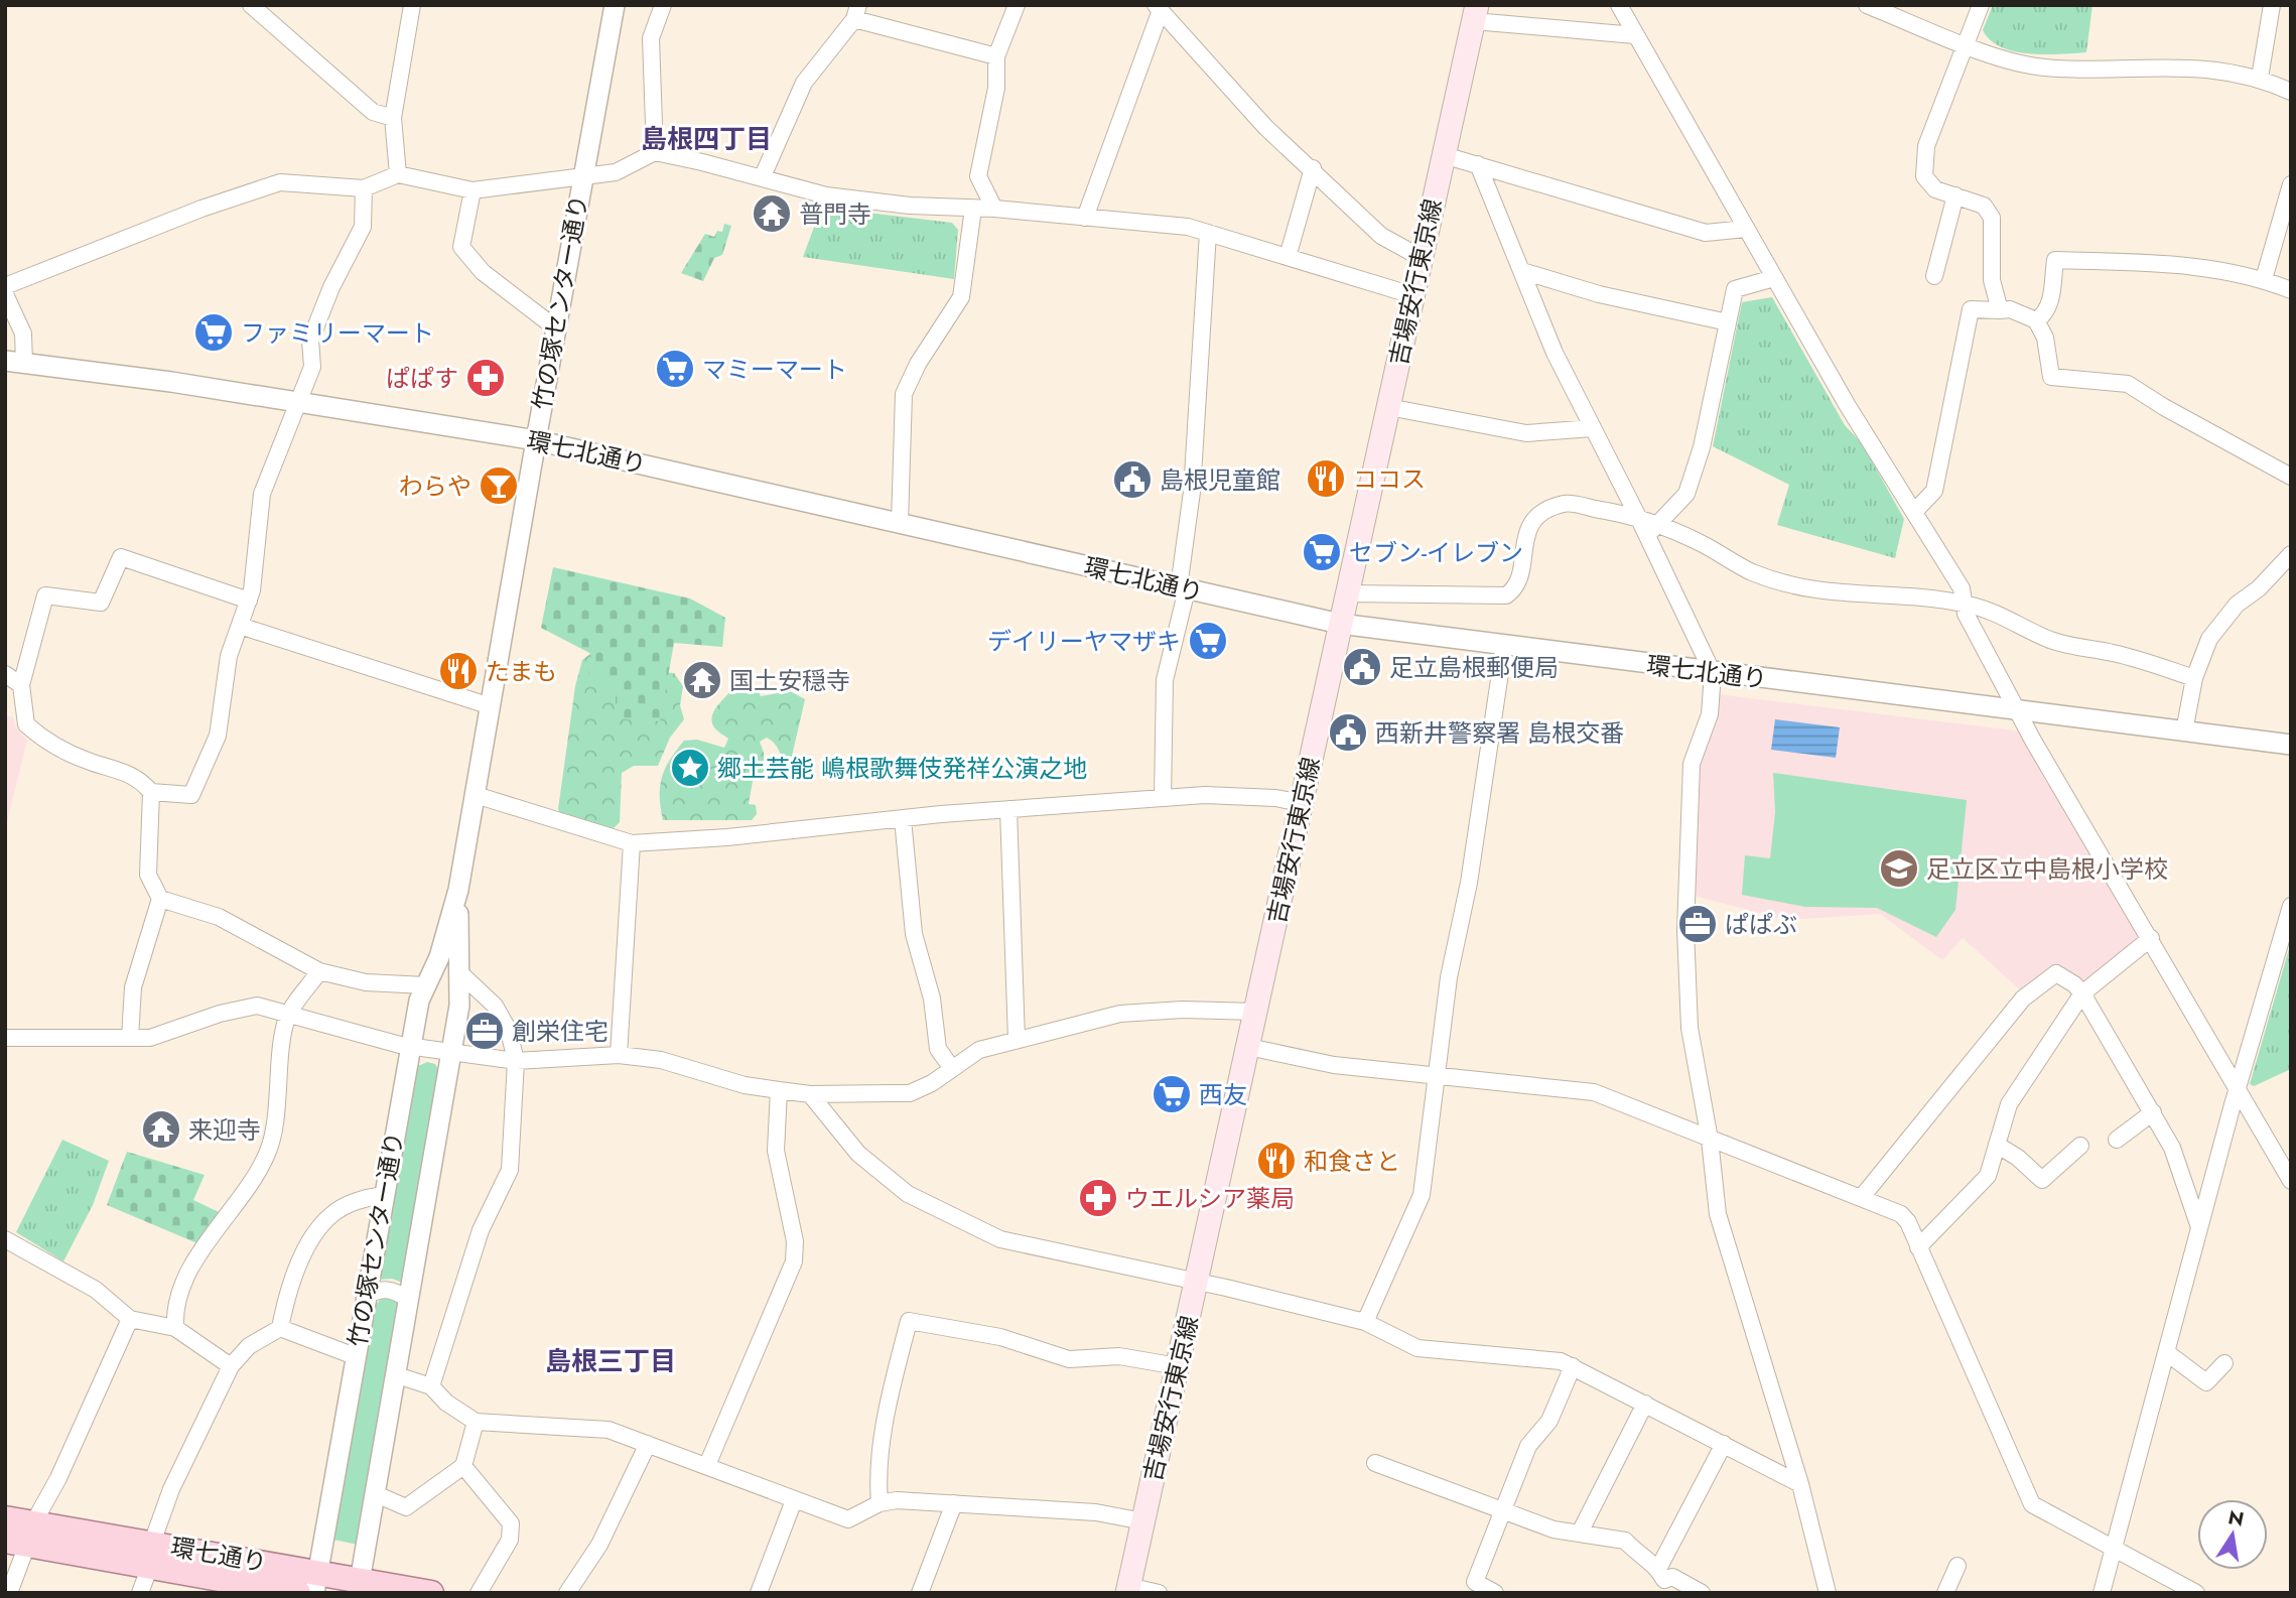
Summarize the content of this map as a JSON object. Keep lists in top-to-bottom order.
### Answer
{
  "streets": {
    "main road": ["吉場安行東京線", "環七通り"],
    "street": ["竹の塚センター通り", "環七北通り"]
  },
  "crossings": [
    ["吉場安行東京線", "環七北通り"],
    ["竹の塚センター通り", "環七北通り"],
    ["竹の塚センター通り", "環七通り"]
  ],
  "districts": ["島根四丁目", "島根三丁目"],
  "places": {
    "temple": ["普門寺", "国土安穏寺", "来迎寺"],
    "supermarket": [
      "ファミリーマート",
      "マミーマート",
      "セブン-イレブン",
      "デイリーヤマザキ",
      "西友"
    ],
    "pharmacy": ["ぱぱす", "ウエルシア薬局"],
    "restaurant": ["ココス", "たまも", "和食さと"],
    "public building": ["島根児童館", "足立島根郵便局", "西新井警察署 島根交番"],
    "bar": ["わらや"],
    "place": ["郷土芸能 嶋根歌舞伎発祥公演之地"],
    "school or university": ["足立区立中島根小学校"],
    "office": ["ぱぱぶ", "創栄住宅"]
  },
  "north": "top"
}
